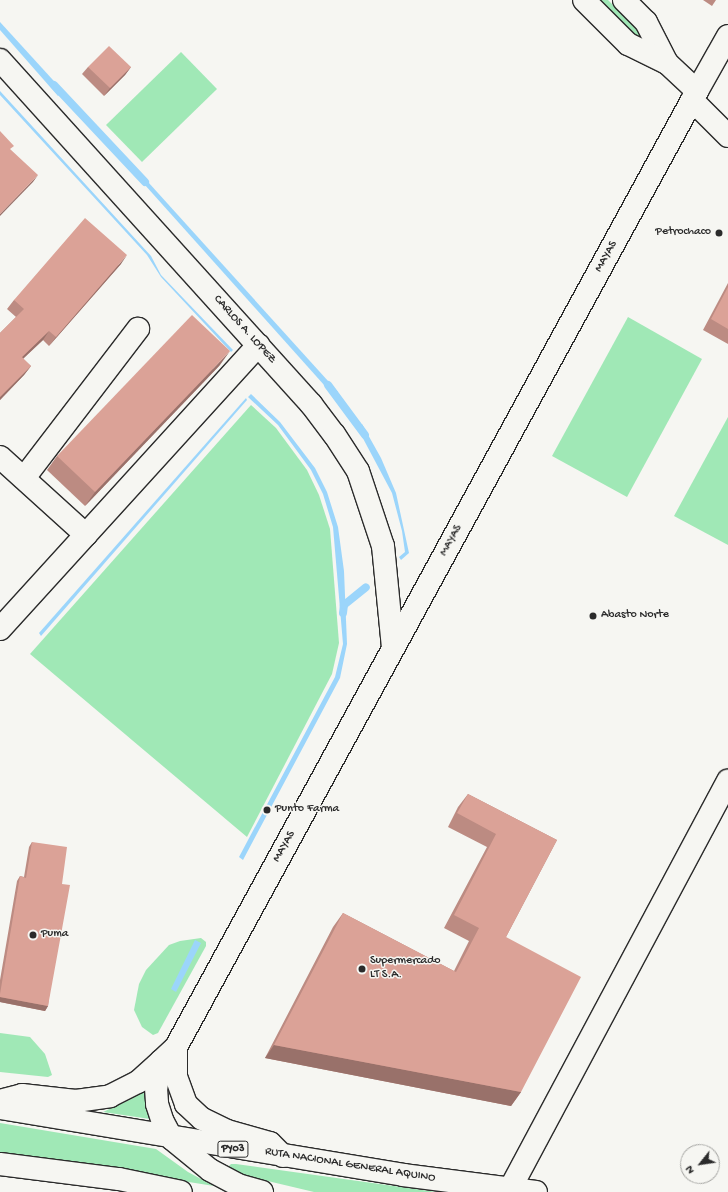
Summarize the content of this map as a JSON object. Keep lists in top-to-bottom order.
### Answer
{
  "streets": {
    "main road": [
      "MAYAS",
      "CARLOS A. LOPEZ",
      "PY03",
      "RUTA NACIONAL GENERAL AQUINO"
    ]
  },
  "crossings": [
    ["MAYAS", "CARLOS A. LOPEZ"]
  ],
  "places": [
    "Petrochaco",
    "Abasto Norte",
    "Punto Farma",
    "Puma",
    "Supermercado LT S.A."
  ],
  "north": "bottom left"
}
